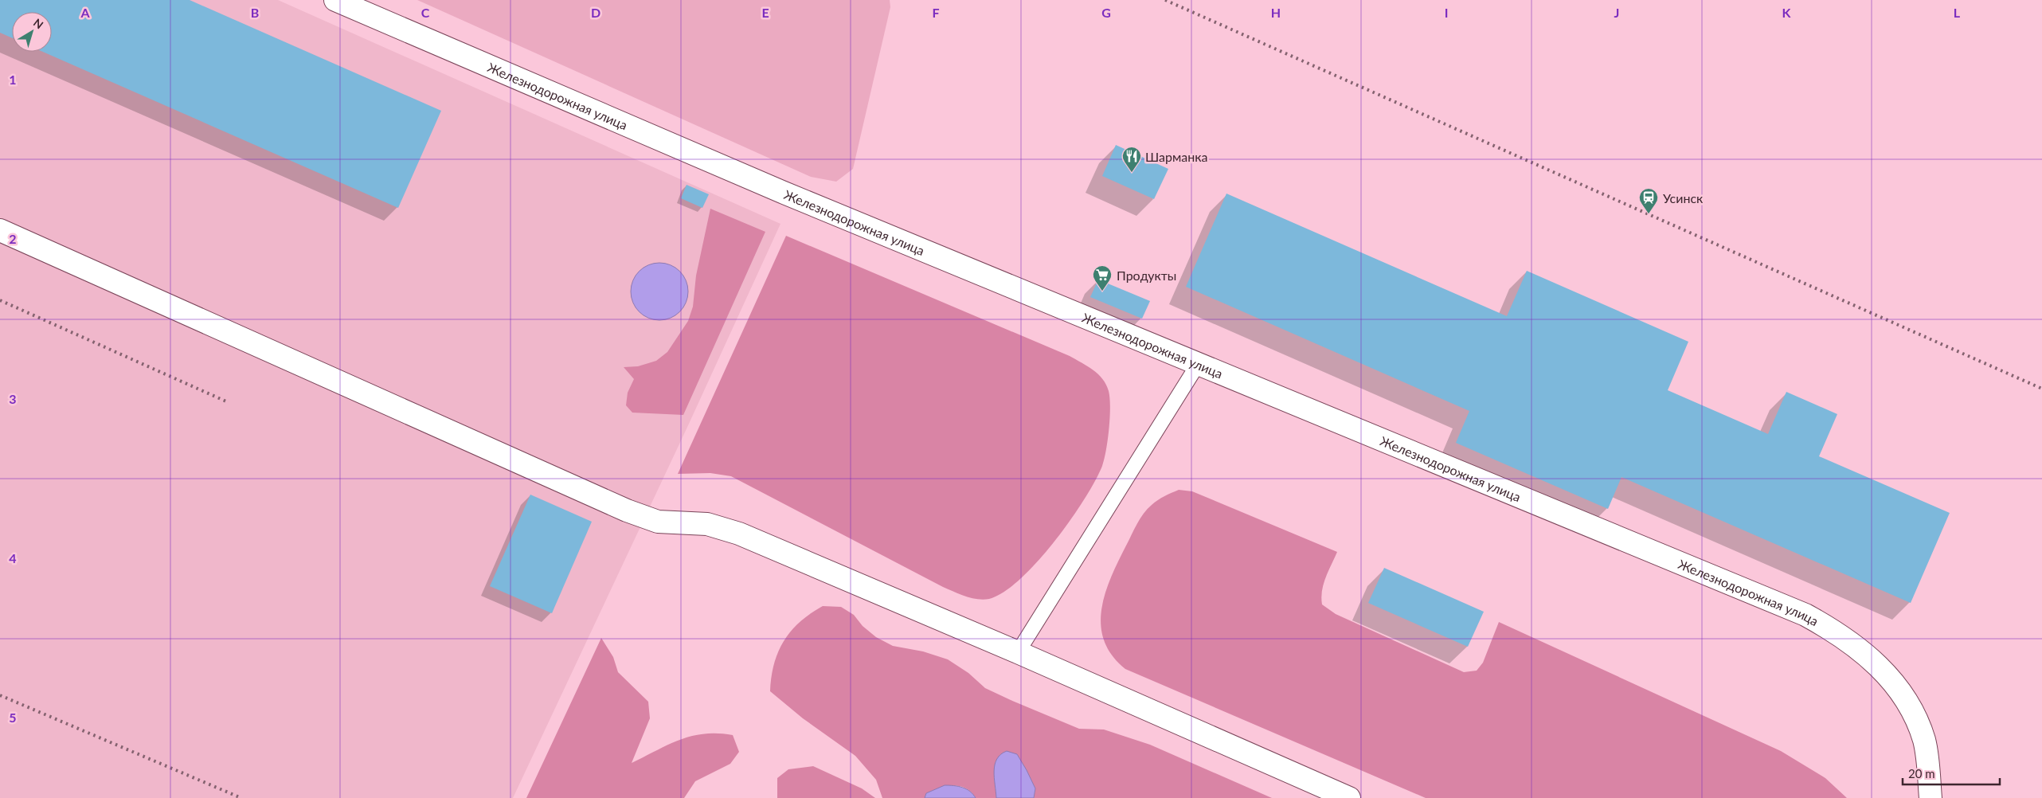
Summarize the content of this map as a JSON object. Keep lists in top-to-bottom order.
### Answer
{
  "streets": {
    "street": ["Железнодорожная улица"]
  },
  "places": {
    "restaurant": ["Шарманка"],
    "station": ["Усинск"],
    "supermarket": ["Прoдукты"]
  },
  "scale_bar": "20 m",
  "north": "top right",
  "grid": {
    "columns": [
      "A",
      "B",
      "C",
      "D",
      "E",
      "F",
      "G",
      "H",
      "I",
      "J",
      "K",
      "L"
    ],
    "rows": [
      "1",
      "2",
      "3",
      "4",
      "5"
    ]
  }
}
